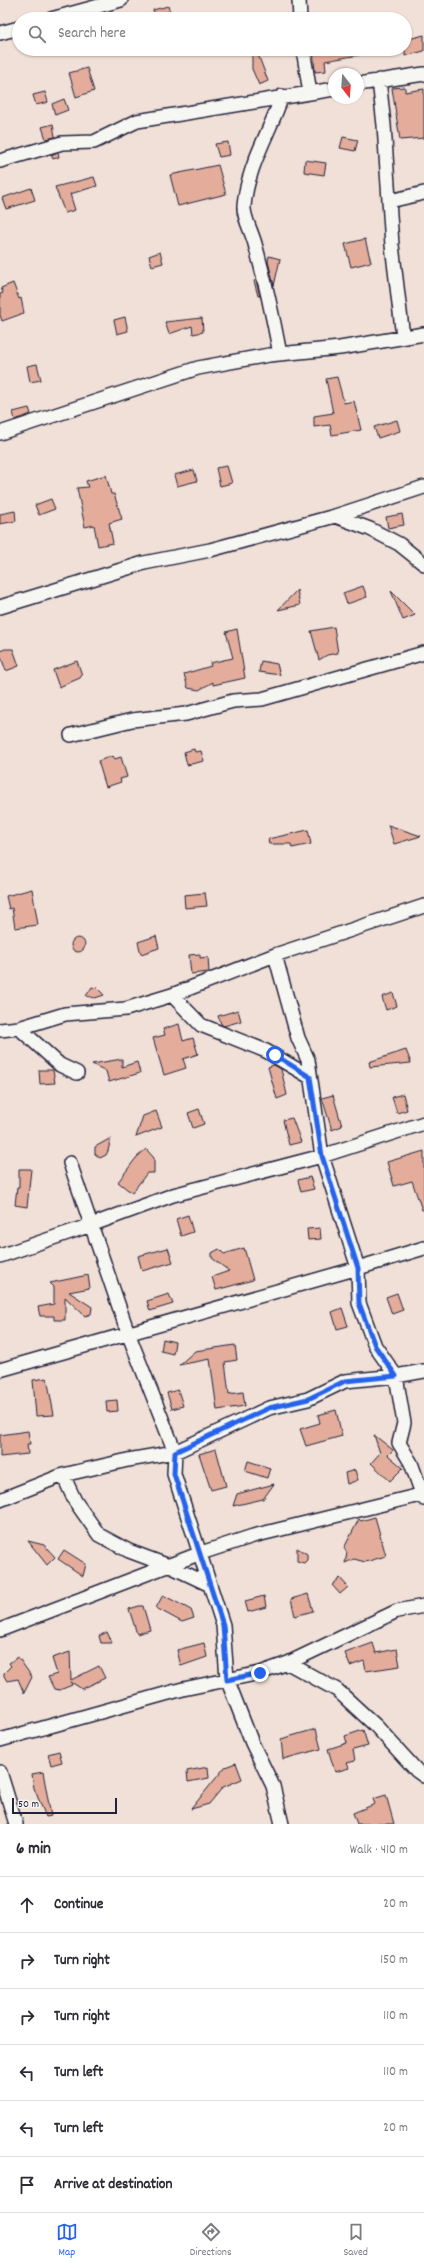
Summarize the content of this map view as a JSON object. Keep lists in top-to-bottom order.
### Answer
{
  "scale_bar": "50 m",
  "north": "bottom",
  "page": {
    "search": "Search here",
    "scale": "50 m",
    "heading": ["6 min", "Walk · 410 m"],
    "list": [
      ["Continue", "20 m"],
      ["Turn right", "150 m"],
      ["Turn right", "110 m"],
      ["Turn left", "110 m"],
      ["Turn left", "20 m"],
      "Arrive at destination"
    ],
    "nav": ["Map", "Directions", "Saved"]
  }
}
